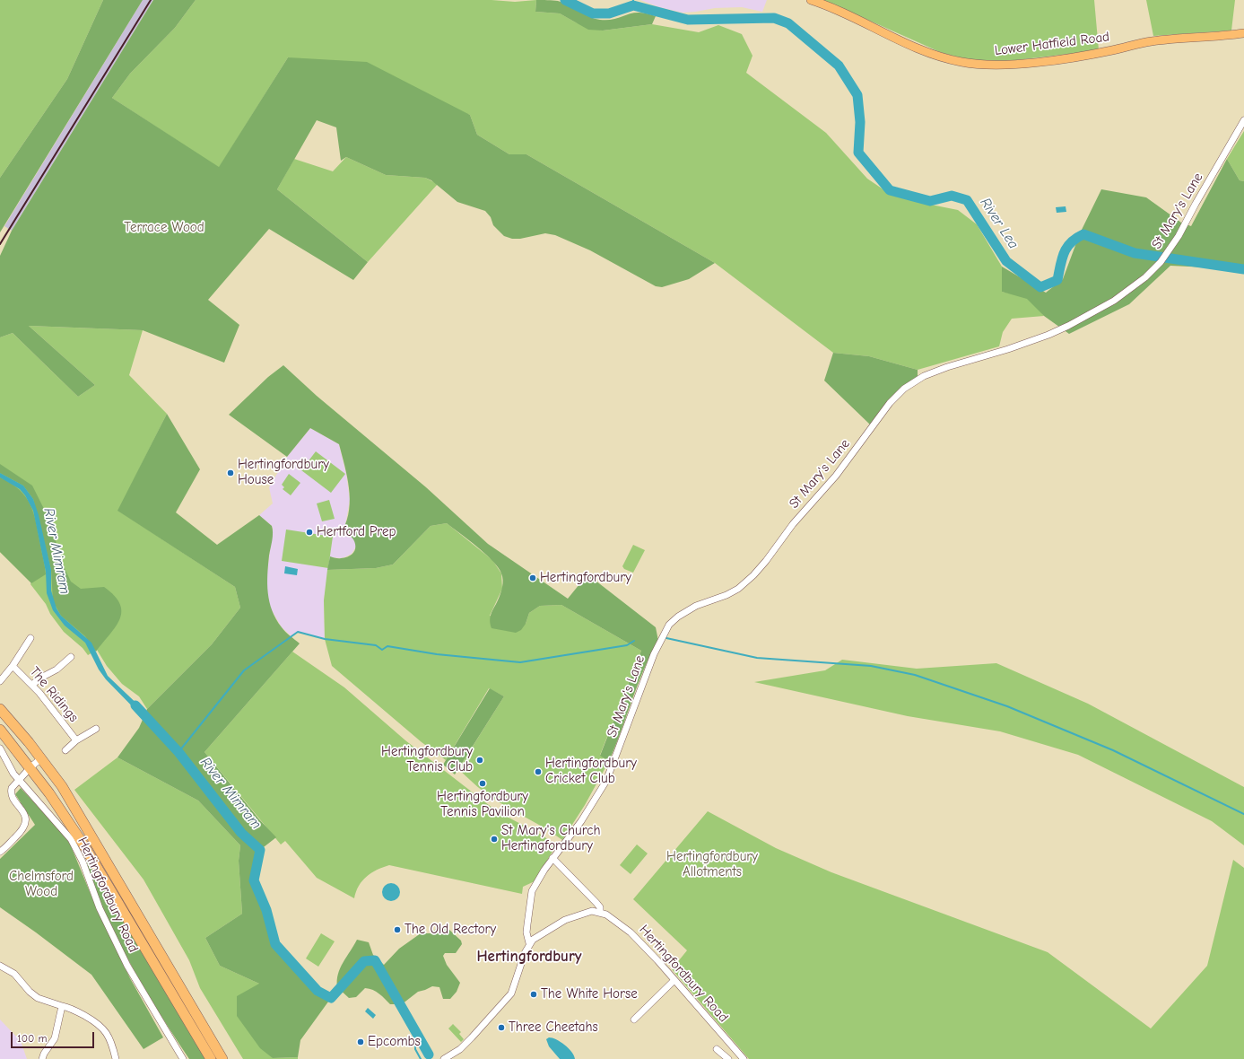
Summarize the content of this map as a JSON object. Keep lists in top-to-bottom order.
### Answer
{
  "streets": {
    "main road": ["Lower Hatfield Road"],
    "street": ["St Mary's Lane", "The Ridings", "Hertingfordbury Road"]
  },
  "crossings": [
    ["St Mary's Lane", "Hertingfordbury Road"]
  ],
  "districts": ["Hertingfordbury"],
  "water": ["River Lea", "River Mimram"],
  "parks": ["Terrace Wood", "Hertingfordbury Allotments", "Chelmsford Wood"],
  "places": [
    "Hertingfordbury House",
    "Hertford Prep",
    "Hertingfordbury",
    "Hertingfordbury Tennis Club",
    "Hertingfordbury Cricket Club",
    "Hertingfordbury Tennis Pavilion",
    "St Mary's Church Hertingfordbury",
    "The Old Rectory",
    "The White Horse",
    "Three Cheetahs",
    "Epcombs"
  ],
  "scale_bar": "100 m"
}
